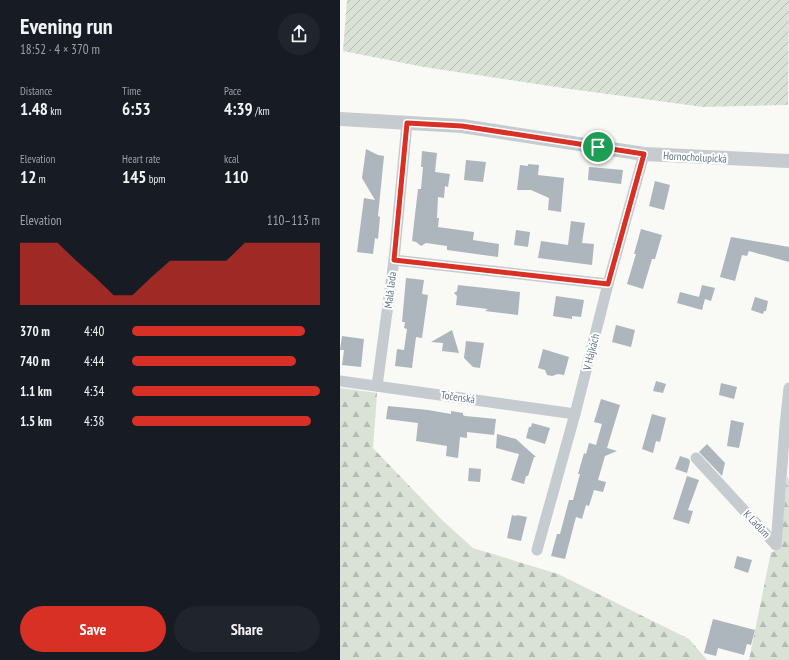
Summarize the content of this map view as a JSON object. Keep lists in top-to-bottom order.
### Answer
{
  "streets": {
    "street": [
      "Hornocholupická",
      "Malá lada",
      "V Hájkách",
      "Točenská",
      "K Ladům"
    ]
  },
  "crossings": [
    ["Hornocholupická", "Malá lada"],
    ["Hornocholupická", "V Hájkách"],
    ["Malá lada", "Točenská"],
    ["V Hájkách", "Točenská"]
  ],
  "page": {
    "heading": ["Evening run", "18:52 · 4 × 370 m"],
    "stats": [
      ["Distance", "1.48 km"],
      ["Time", "6:53"],
      ["Pace", "4:39 /km"],
      ["Elevation", "12 m"],
      ["Heart rate", "145 bpm"],
      ["kcal", "110"]
    ],
    "chart": ["Elevation", "110–113 m"],
    "list": [
      {
        "name": "370 m",
        "note": "4:40"
      },
      {
        "name": "740 m",
        "note": "4:44"
      },
      {
        "name": "1.1 km",
        "note": "4:34"
      },
      {
        "name": "1.5 km",
        "note": "4:38"
      }
    ],
    "buttons": ["Save", "Share"]
  }
}
